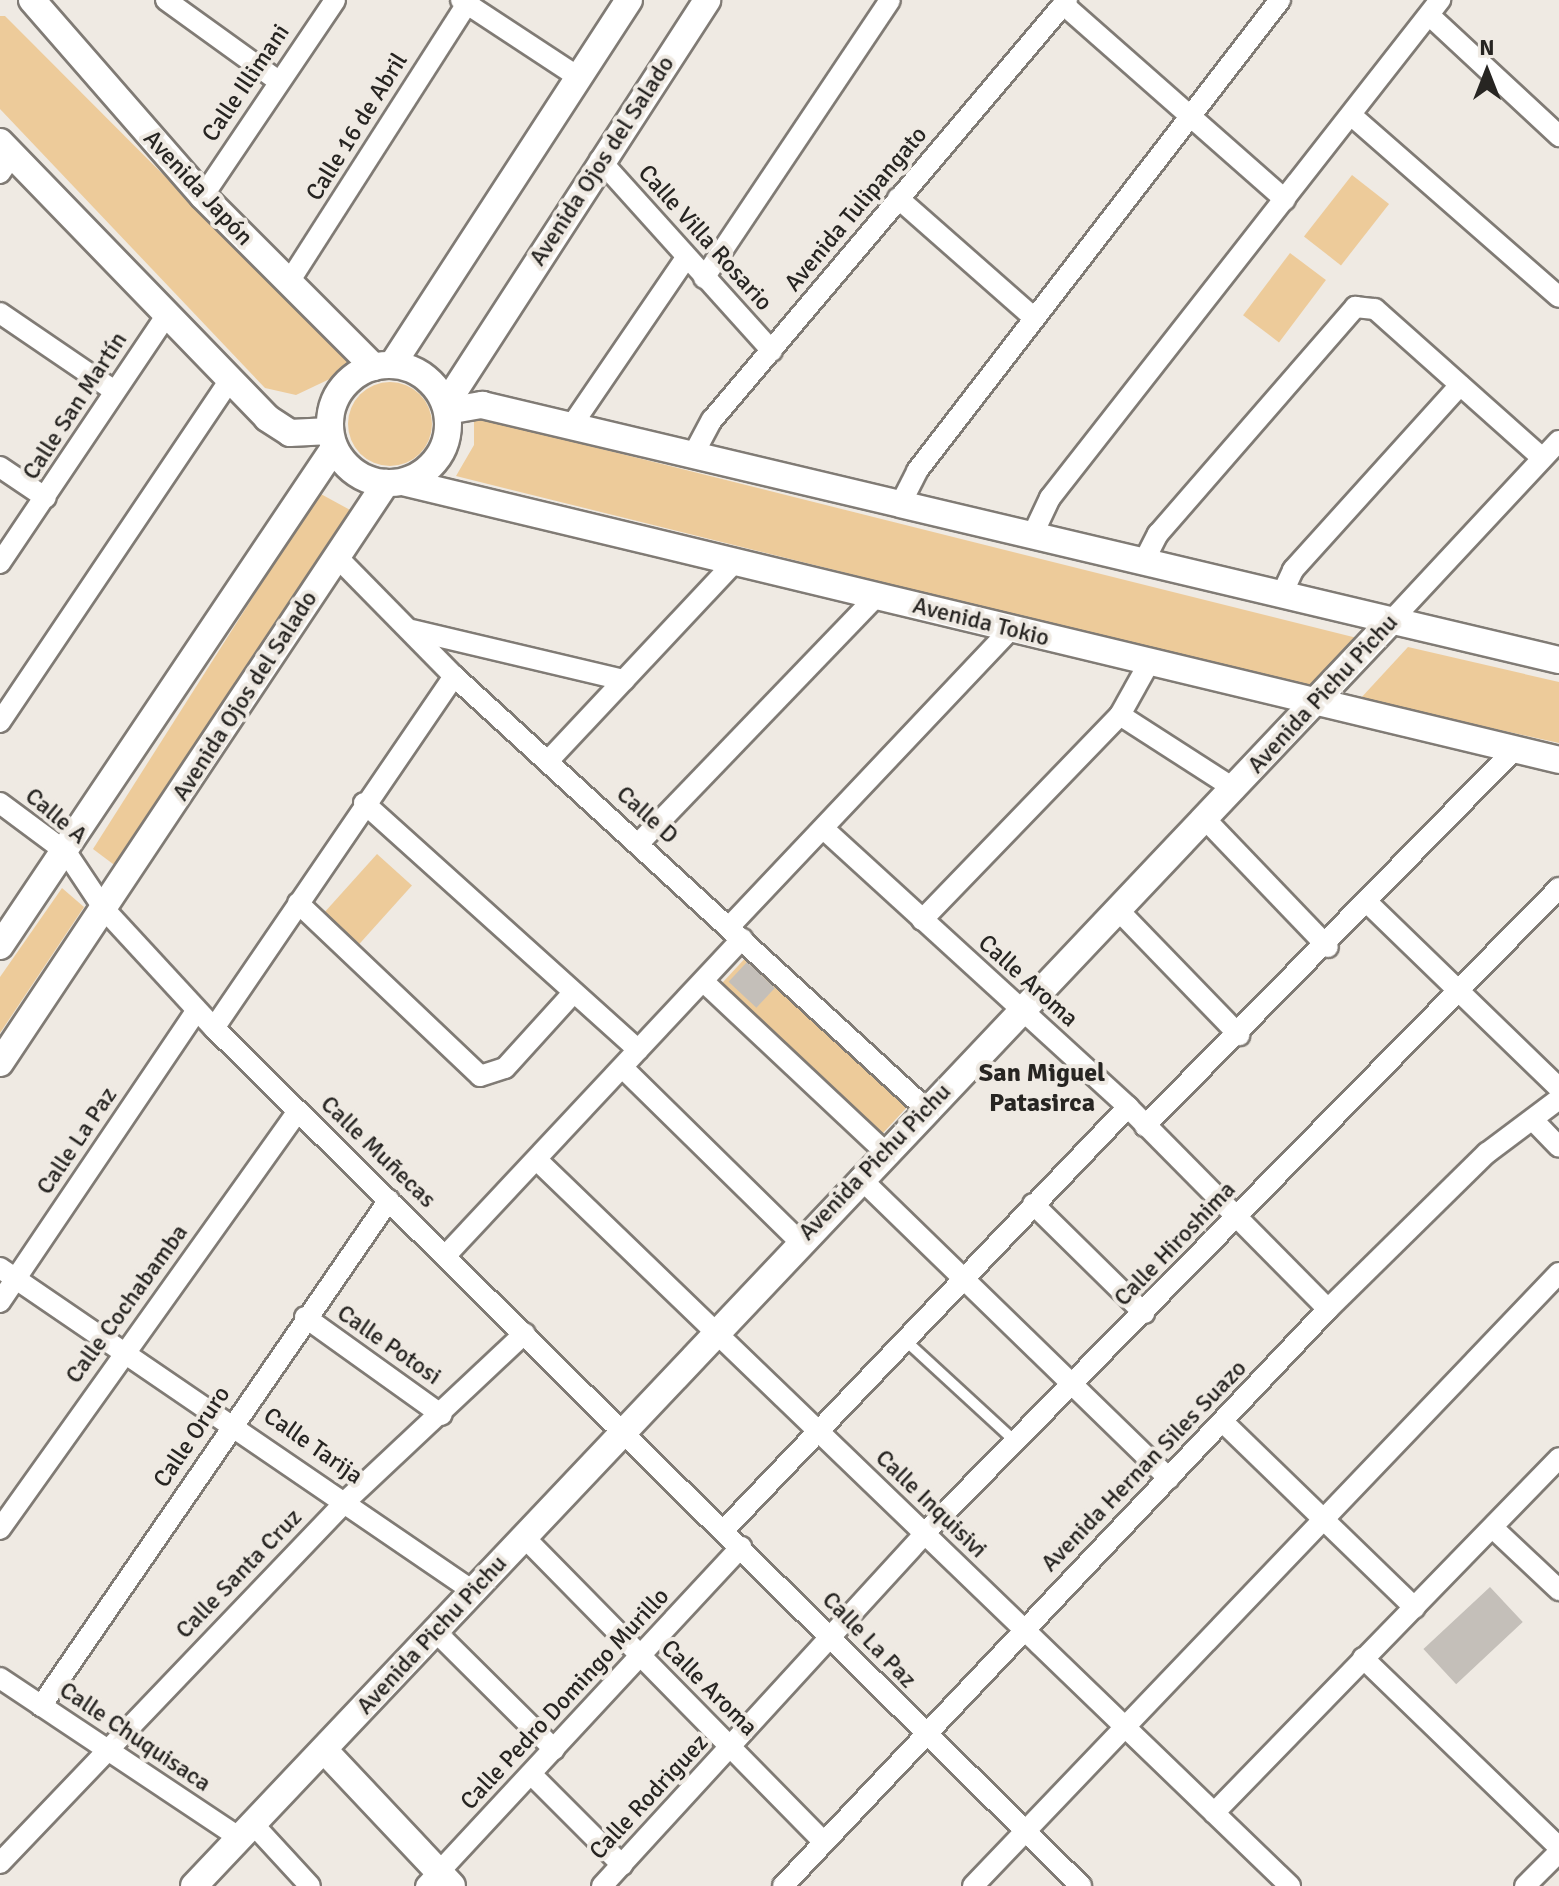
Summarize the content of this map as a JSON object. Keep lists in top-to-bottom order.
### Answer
{
  "streets": {
    "street": [
      "Calle Illimani",
      "Calle 16 de Abril",
      "Avenida Ojos del Salado",
      "Avenida Japón",
      "Avenida Tulipangato",
      "Calle Villa Rosario",
      "Calle San Martín",
      "Avenida Tokio",
      "Avenida Pichu Pichu",
      "Calle D",
      "Calle A",
      "Calle Aroma",
      "Calle La Paz",
      "Calle Muñecas",
      "Calle Hiroshima",
      "Calle Cochabamba",
      "Calle Potosi",
      "Calle Oruro",
      "Calle Tarija",
      "Avenida Hernan Siles Suazo",
      "Calle Inquisivi",
      "Calle Santa Cruz",
      "Calle Pedro Domingo Murillo",
      "Calle Chuquisaca",
      "Calle Rodriguez"
    ]
  },
  "crossings": [
    ["Calle Illimani", "Avenida Japón"],
    ["Calle 16 de Abril", "Avenida Japón"],
    ["Avenida Ojos del Salado", "Avenida Japón"],
    ["Avenida Ojos del Salado", "Calle Villa Rosario"],
    ["Avenida Ojos del Salado", "Avenida Tokio"],
    ["Avenida Ojos del Salado", "Calle D"],
    ["Avenida Ojos del Salado", "Calle A"],
    ["Avenida Ojos del Salado", "Calle Muñecas"],
    ["Avenida Japón", "Avenida Tokio"],
    ["Avenida Tulipangato", "Calle Villa Rosario"],
    ["Avenida Tokio", "Avenida Pichu Pichu"],
    ["Avenida Pichu Pichu", "Calle D"],
    ["Avenida Pichu Pichu", "Calle Aroma"],
    ["Avenida Pichu Pichu", "Calle La Paz"],
    ["Avenida Pichu Pichu", "Calle Muñecas"],
    ["Avenida Pichu Pichu", "Calle Tarija"],
    ["Avenida Pichu Pichu", "Calle Inquisivi"],
    ["Avenida Pichu Pichu", "Calle Chuquisaca"],
    ["Calle A", "Calle Muñecas"],
    ["Calle Aroma", "Calle Hiroshima"],
    ["Calle Aroma", "Avenida Hernan Siles Suazo"],
    ["Calle Aroma", "Calle Pedro Domingo Murillo"],
    ["Calle Aroma", "Calle Rodriguez"],
    ["Calle La Paz", "Calle Muñecas"],
    ["Calle La Paz", "Calle Hiroshima"],
    ["Calle La Paz", "Calle Tarija"],
    ["Calle La Paz", "Avenida Hernan Siles Suazo"],
    ["Calle La Paz", "Calle Pedro Domingo Murillo"],
    ["Calle La Paz", "Calle Rodriguez"],
    ["Calle Muñecas", "Calle Cochabamba"],
    ["Calle Muñecas", "Calle Oruro"],
    ["Calle Muñecas", "Calle Santa Cruz"],
    ["Calle Hiroshima", "Calle Inquisivi"],
    ["Calle Hiroshima", "Calle Rodriguez"],
    ["Calle Cochabamba", "Calle Tarija"],
    ["Calle Potosi", "Calle Oruro"],
    ["Calle Potosi", "Calle Santa Cruz"],
    ["Calle Oruro", "Calle Tarija"],
    ["Calle Oruro", "Calle Chuquisaca"],
    ["Calle Tarija", "Calle Santa Cruz"],
    ["Avenida Hernan Siles Suazo", "Calle Inquisivi"],
    ["Calle Santa Cruz", "Calle Chuquisaca"]
  ],
  "districts": ["San Miguel Patasirca"],
  "north": "top"
}
